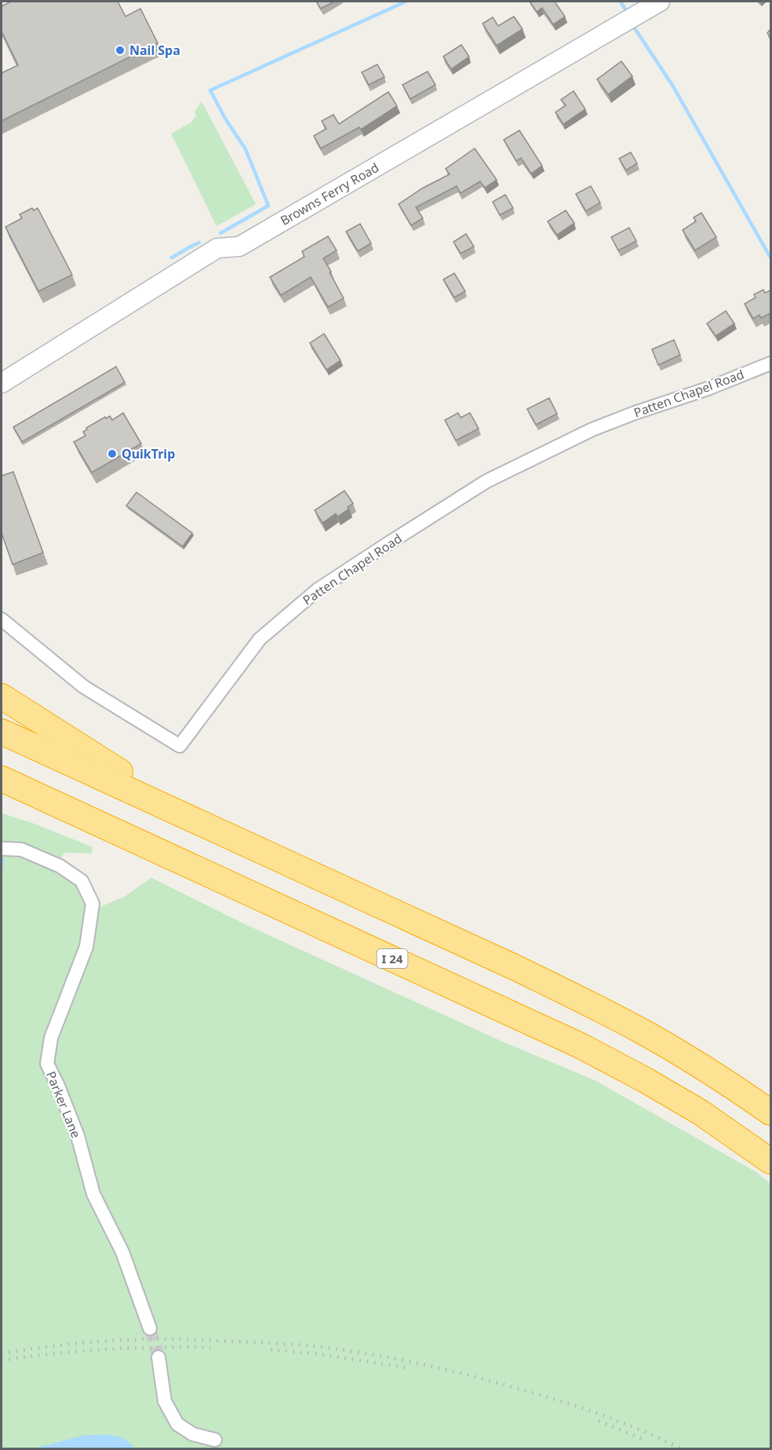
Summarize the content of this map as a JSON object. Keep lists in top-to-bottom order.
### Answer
{
  "streets": {
    "highway": ["I 24"],
    "street": ["Browns Ferry Road", "Patten Chapel Road", "Parker Lane"]
  },
  "places": ["Nail Spa", "QuikTrip"]
}
